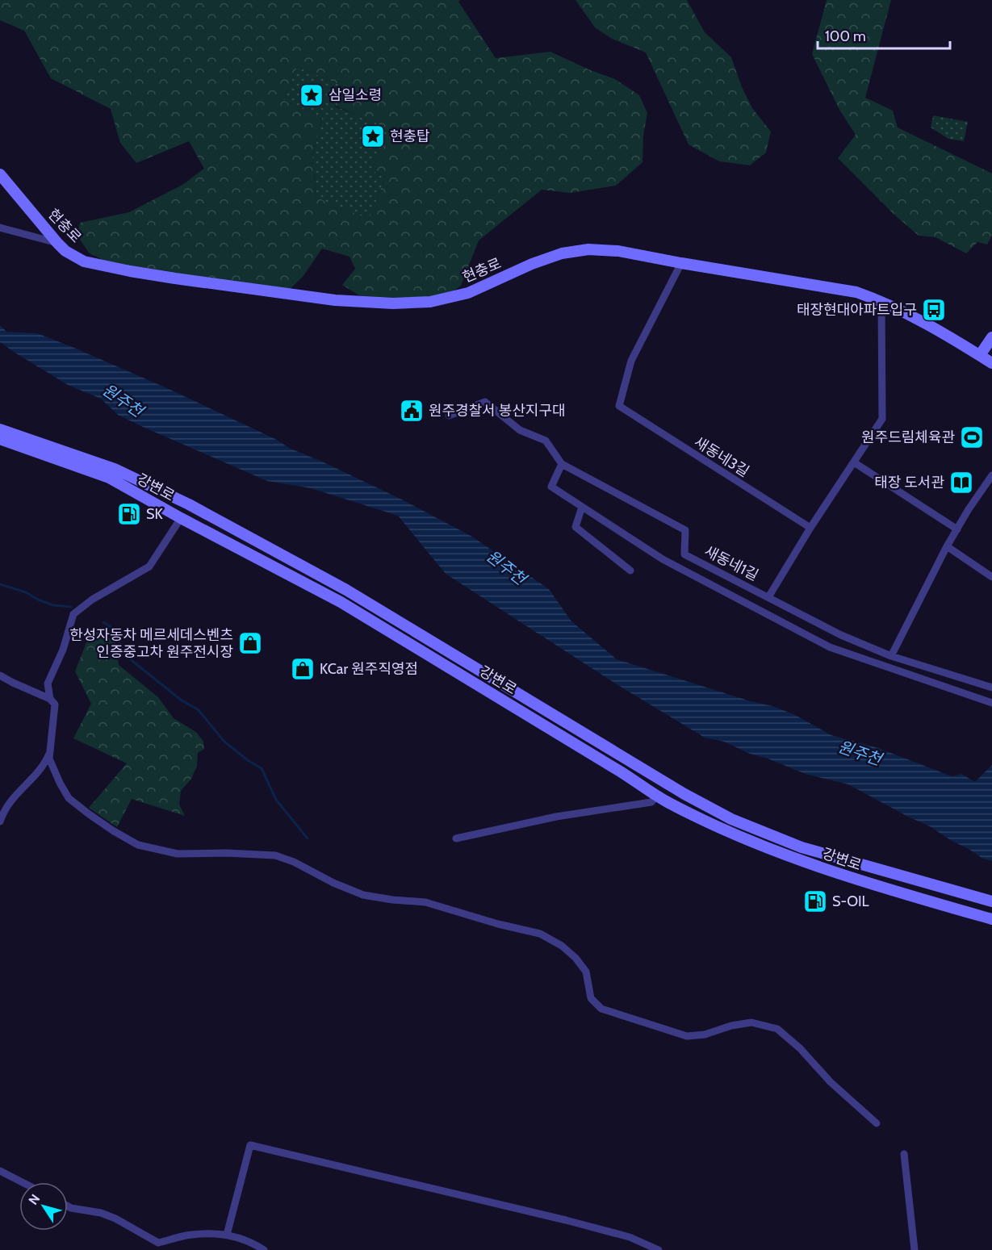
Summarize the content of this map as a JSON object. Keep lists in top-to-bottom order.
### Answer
{
  "streets": {
    "street": [
      "현충로",
      "새동네3길",
      "강변로",
      "새동네1길"
    ]
  },
  "crossings": [
    ["현충로", "새동네3길"]
  ],
  "water": ["원주천"],
  "places": {
    "place": ["삼일소령", "현충탑"],
    "bus stop": ["태장현대아파트입구"],
    "public building": ["원주경찰서 봉산지구대"],
    "sports": ["원주드림체육관"],
    "library": ["태장 도서관"],
    "fuel station": ["SK", "S-OIL"],
    "shop": ["한성자동차 메르세데스벤츠 인증중고차 원주전시장", "KCar 원주직영점"]
  },
  "scale_bar": "100 m",
  "north": "top left"
}
